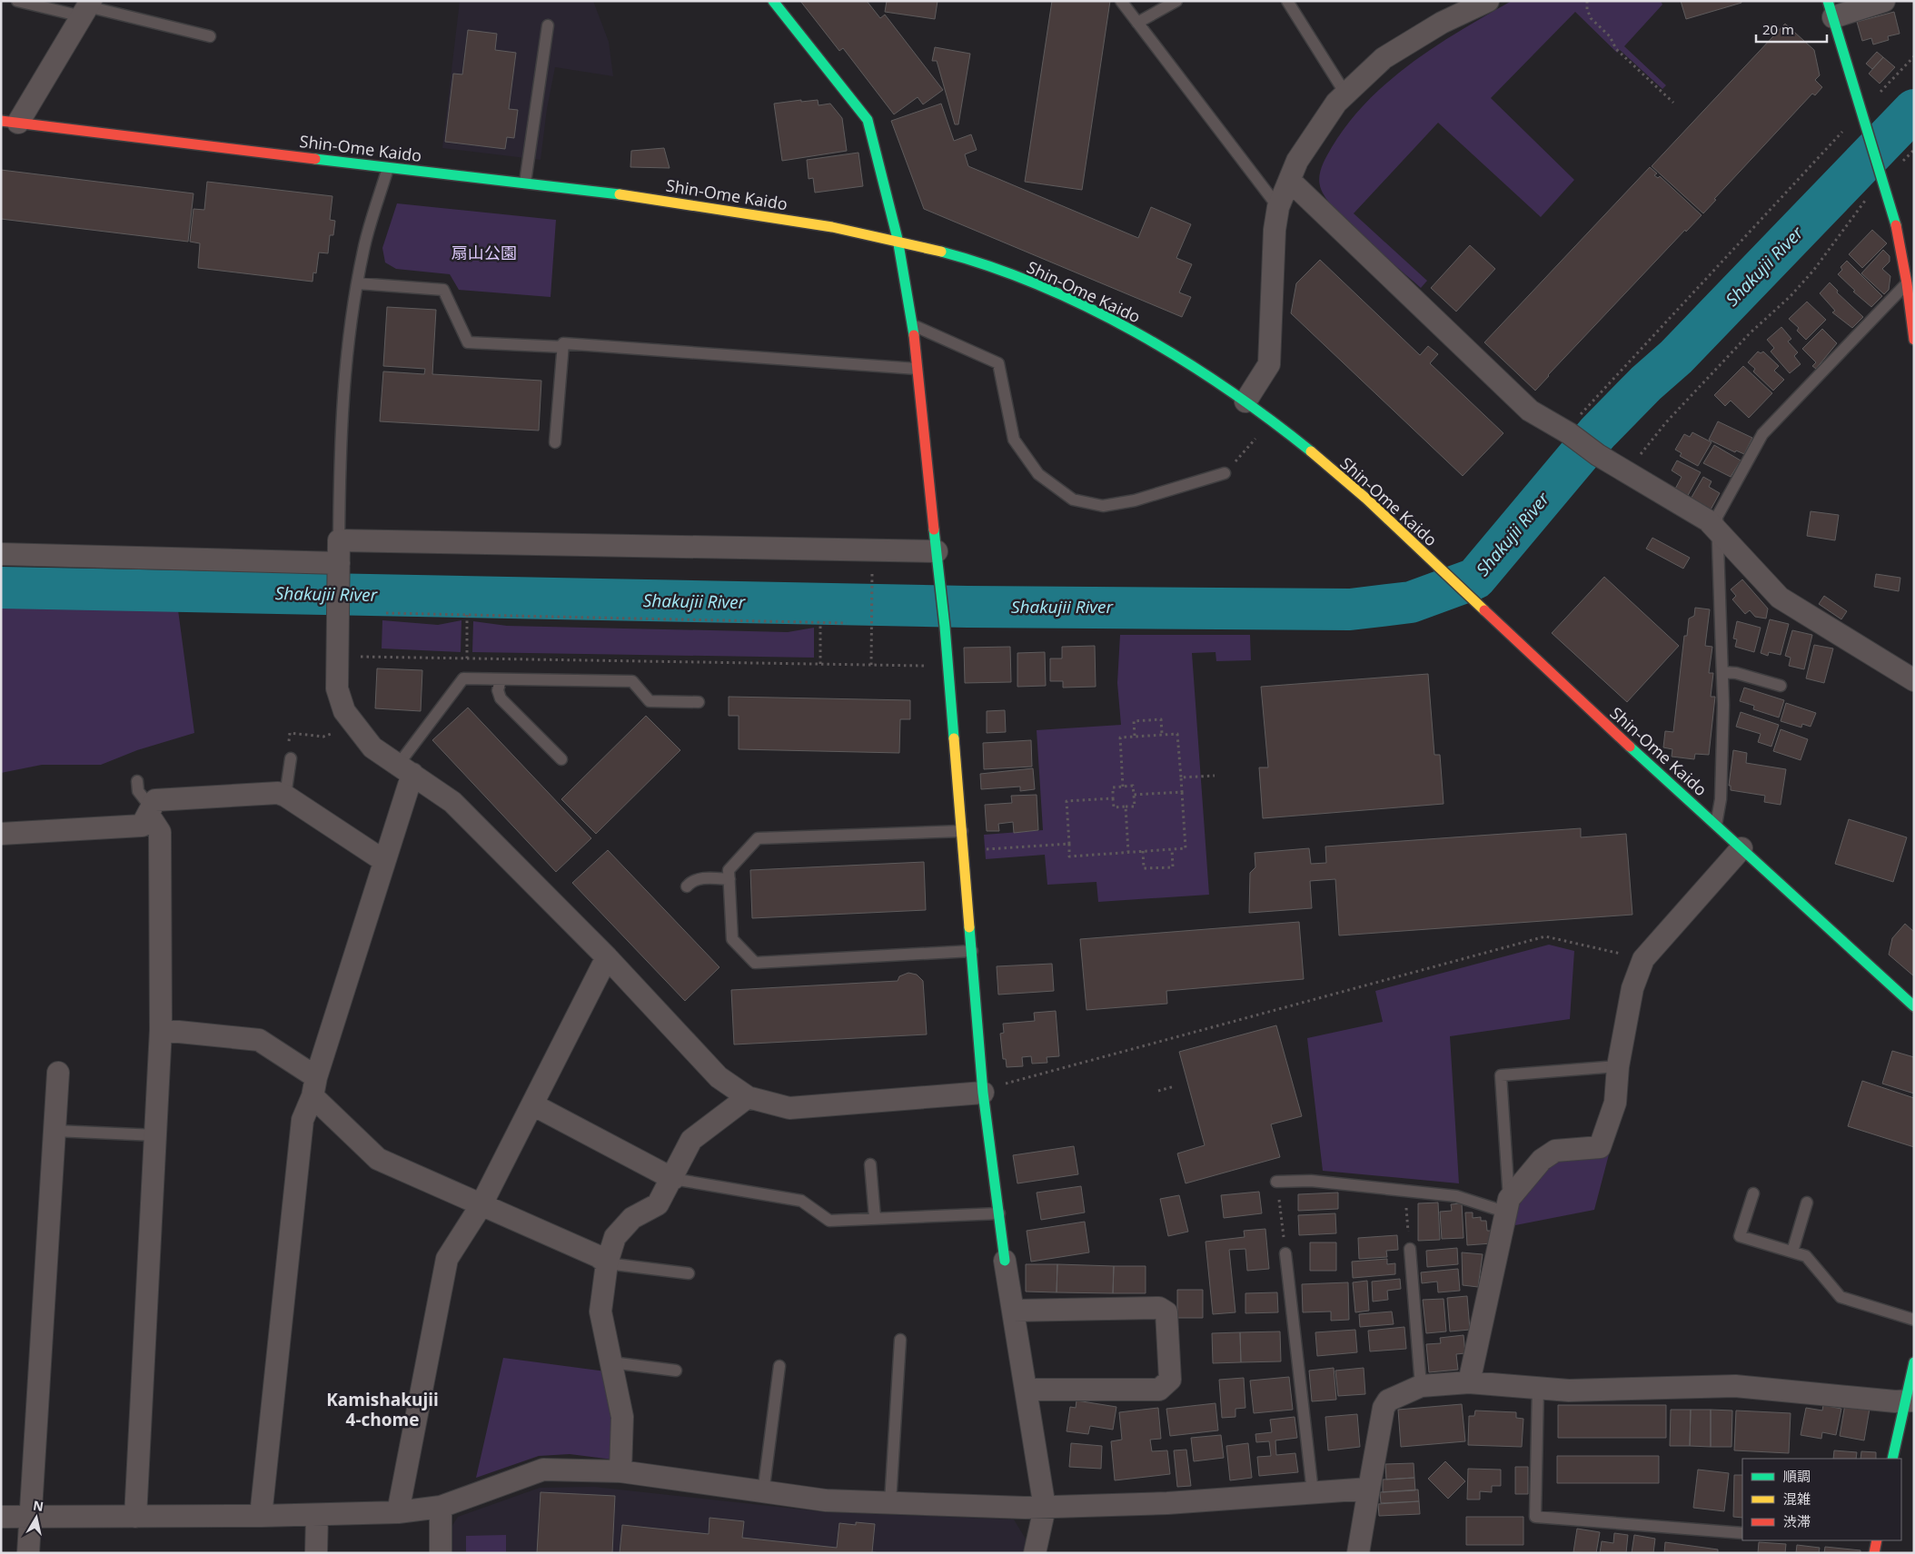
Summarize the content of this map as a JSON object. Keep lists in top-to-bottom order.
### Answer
{
  "streets": {
    "main road": ["Shin-Ome Kaido"]
  },
  "districts": ["Kamishakujii 4-chome"],
  "water": ["Shakujii River"],
  "parks": ["扇山公園"],
  "legend": ["順調", "混雑", "渋滞"],
  "scale_bar": "20 m",
  "north": "top"
}
